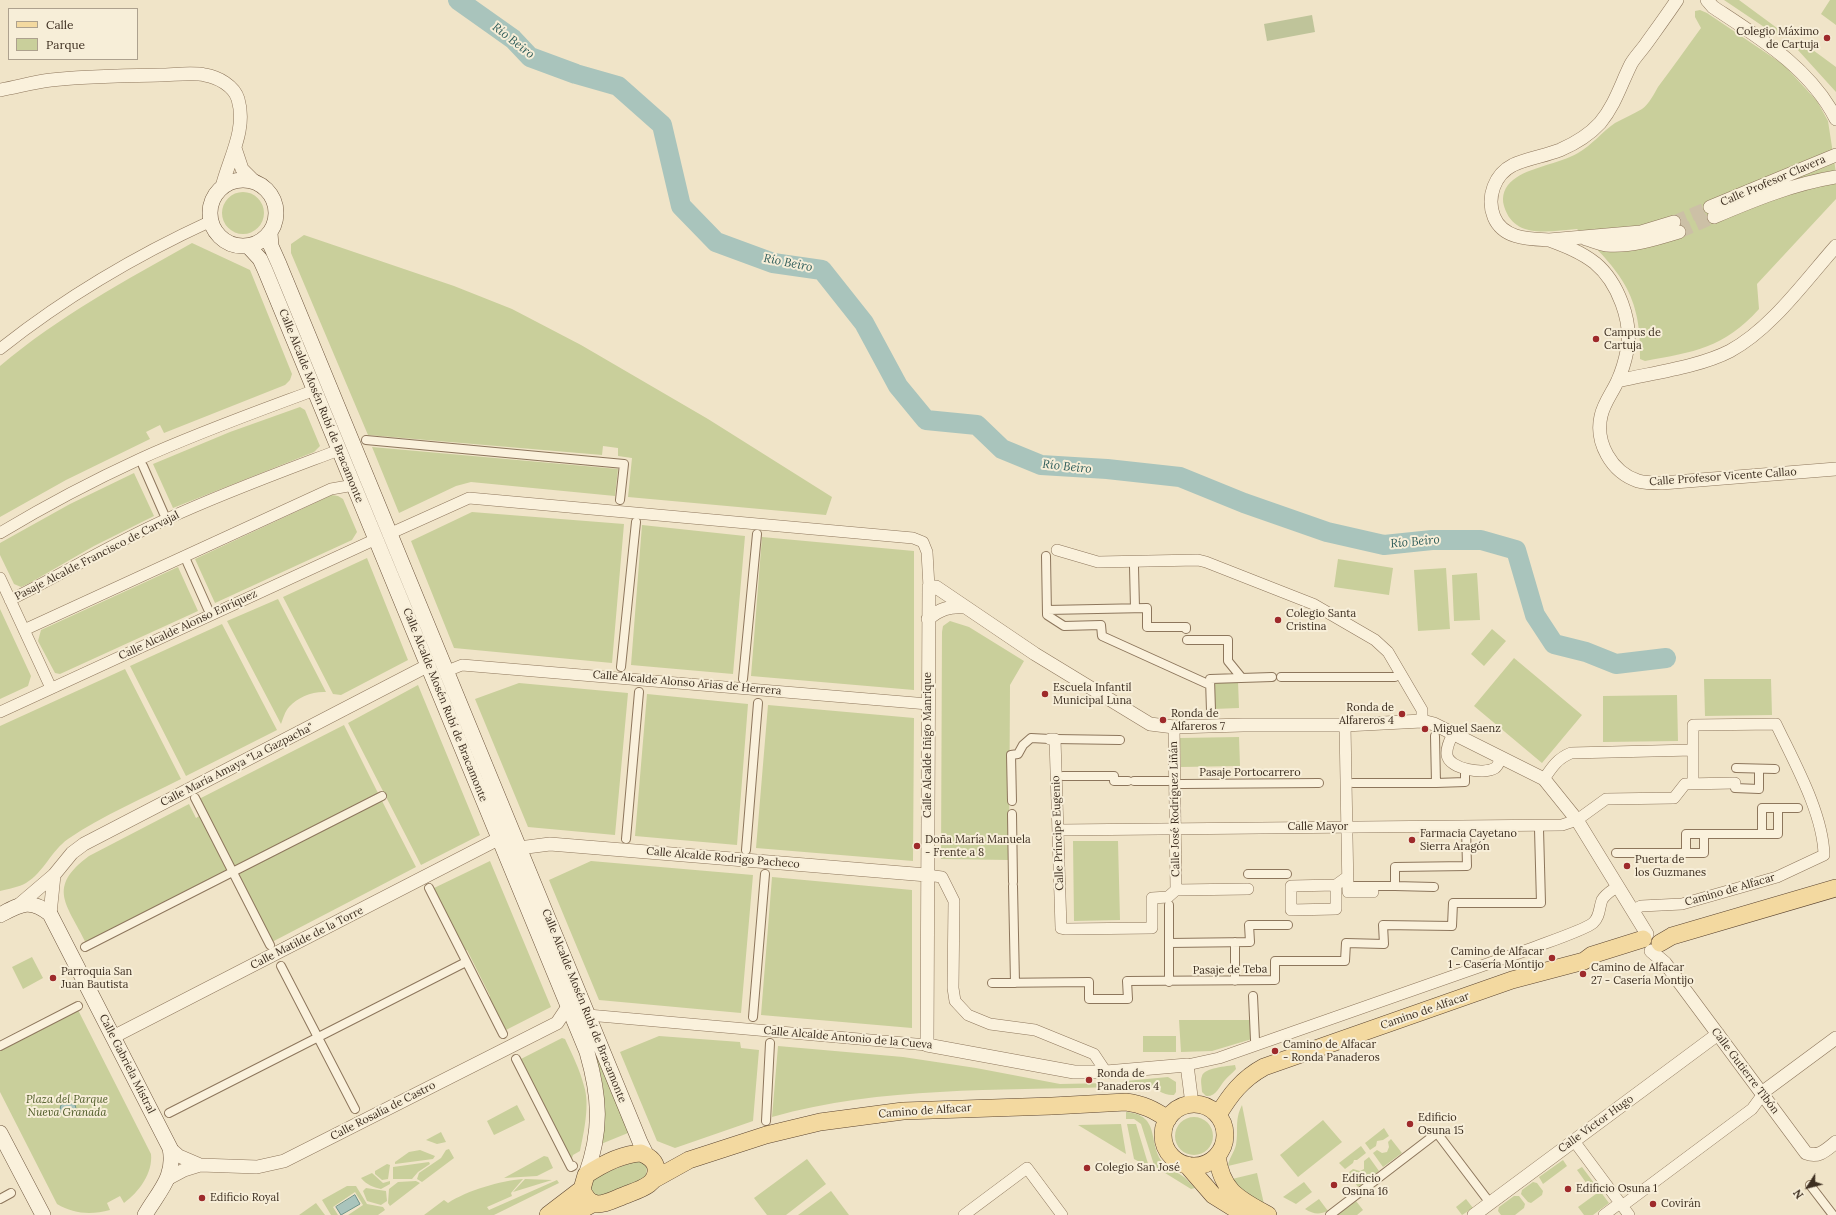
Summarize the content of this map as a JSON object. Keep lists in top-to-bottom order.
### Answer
{
  "streets": {
    "main road": ["Calle Alcalde Mosén Rubí de Bracamonte", "Camino de Alfacar", "Calle Gabriela Mistral"],
    "street": [
      "Calle Profesor Clavera",
      "Calle Profesor Vicente Callao",
      "Pasaje Alcalde Francisco de Carvajal",
      "Calle Alcalde Alonso Enríquez",
      "Calle Alcalde Alonso Arias de Herrera",
      "Calle Alcalde Iñigo Manrique",
      "Calle María Amaya \"La Gazpacha\"",
      "Pasaje Portocarrero",
      "Calle José Rodríguez Liñán",
      "Calle Mayor",
      "Calle Príncipe Eugenio",
      "Calle Alcalde Rodrigo Pacheco",
      "Calle Matilde de la Torre",
      "Pasaje de Teba",
      "Calle Alcalde Antonio de la Cueva",
      "Calle Gutierre Tibón",
      "Calle Rosalía de Castro",
      "Calle Víctor Hugo"
    ]
  },
  "crossings": [
    ["Calle Alcalde Mosén Rubí de Bracamonte", "Pasaje Alcalde Francisco de Carvajal"],
    ["Calle Alcalde Mosén Rubí de Bracamonte", "Calle Alcalde Alonso Enríquez"],
    ["Calle Alcalde Mosén Rubí de Bracamonte", "Calle Alcalde Alonso Arias de Herrera"],
    ["Calle Alcalde Mosén Rubí de Bracamonte", "Calle María Amaya \"La Gazpacha\""],
    ["Calle Alcalde Mosén Rubí de Bracamonte", "Calle Alcalde Rodrigo Pacheco"],
    ["Calle Alcalde Mosén Rubí de Bracamonte", "Camino de Alfacar"],
    ["Calle Alcalde Mosén Rubí de Bracamonte", "Calle Matilde de la Torre"],
    ["Calle Alcalde Mosén Rubí de Bracamonte", "Calle Alcalde Antonio de la Cueva"],
    ["Calle Alcalde Mosén Rubí de Bracamonte", "Calle Rosalía de Castro"],
    ["Calle Alcalde Alonso Enríquez", "Calle Alcalde Iñigo Manrique"],
    ["Calle Alcalde Alonso Arias de Herrera", "Calle Alcalde Iñigo Manrique"],
    ["Calle Alcalde Iñigo Manrique", "Calle Alcalde Rodrigo Pacheco"],
    ["Calle Alcalde Iñigo Manrique", "Calle Alcalde Antonio de la Cueva"],
    ["Calle José Rodríguez Liñán", "Calle Mayor"],
    ["Calle José Rodríguez Liñán", "Calle Príncipe Eugenio"],
    ["Calle Mayor", "Calle Príncipe Eugenio"],
    ["Calle Mayor", "Calle Gutierre Tibón"],
    ["Camino de Alfacar", "Calle Gutierre Tibón"],
    ["Calle Matilde de la Torre", "Calle Gabriela Mistral"],
    ["Calle Gabriela Mistral", "Calle Rosalía de Castro"],
    ["Calle Gutierre Tibón", "Calle Víctor Hugo"]
  ],
  "water": ["Río Beiro"],
  "parks": ["Plaza del Parque Nueva Granada"],
  "places": [
    "Colegio Máximo de Cartuja",
    "Campus de Cartuja",
    "Colegio Santa Cristina",
    "Escuela Infantil Municipal Luna",
    "Ronda de Alfareros 4",
    "Ronda de Alfareros 7",
    "Miguel Saenz",
    "Farmacia Cayetano Sierra Aragón",
    "Doña María Manuela - Frente a 8",
    "Puerta de los Guzmanes",
    "Camino de Alfacar 1 - Casería Montijo",
    "Camino de Alfacar 27 - Casería Montijo",
    "Parroquia San Juan Bautista",
    "Camino de Alfacar - Ronda Panaderos",
    "Ronda de Panaderos 4",
    "Edificio Osuna 15",
    "Colegio San José",
    "Edificio Osuna 16",
    "Edificio Osuna 1",
    "Edificio Royal",
    "Covirán"
  ],
  "legend": ["Calle", "Parque"],
  "north": "bottom left"
}
